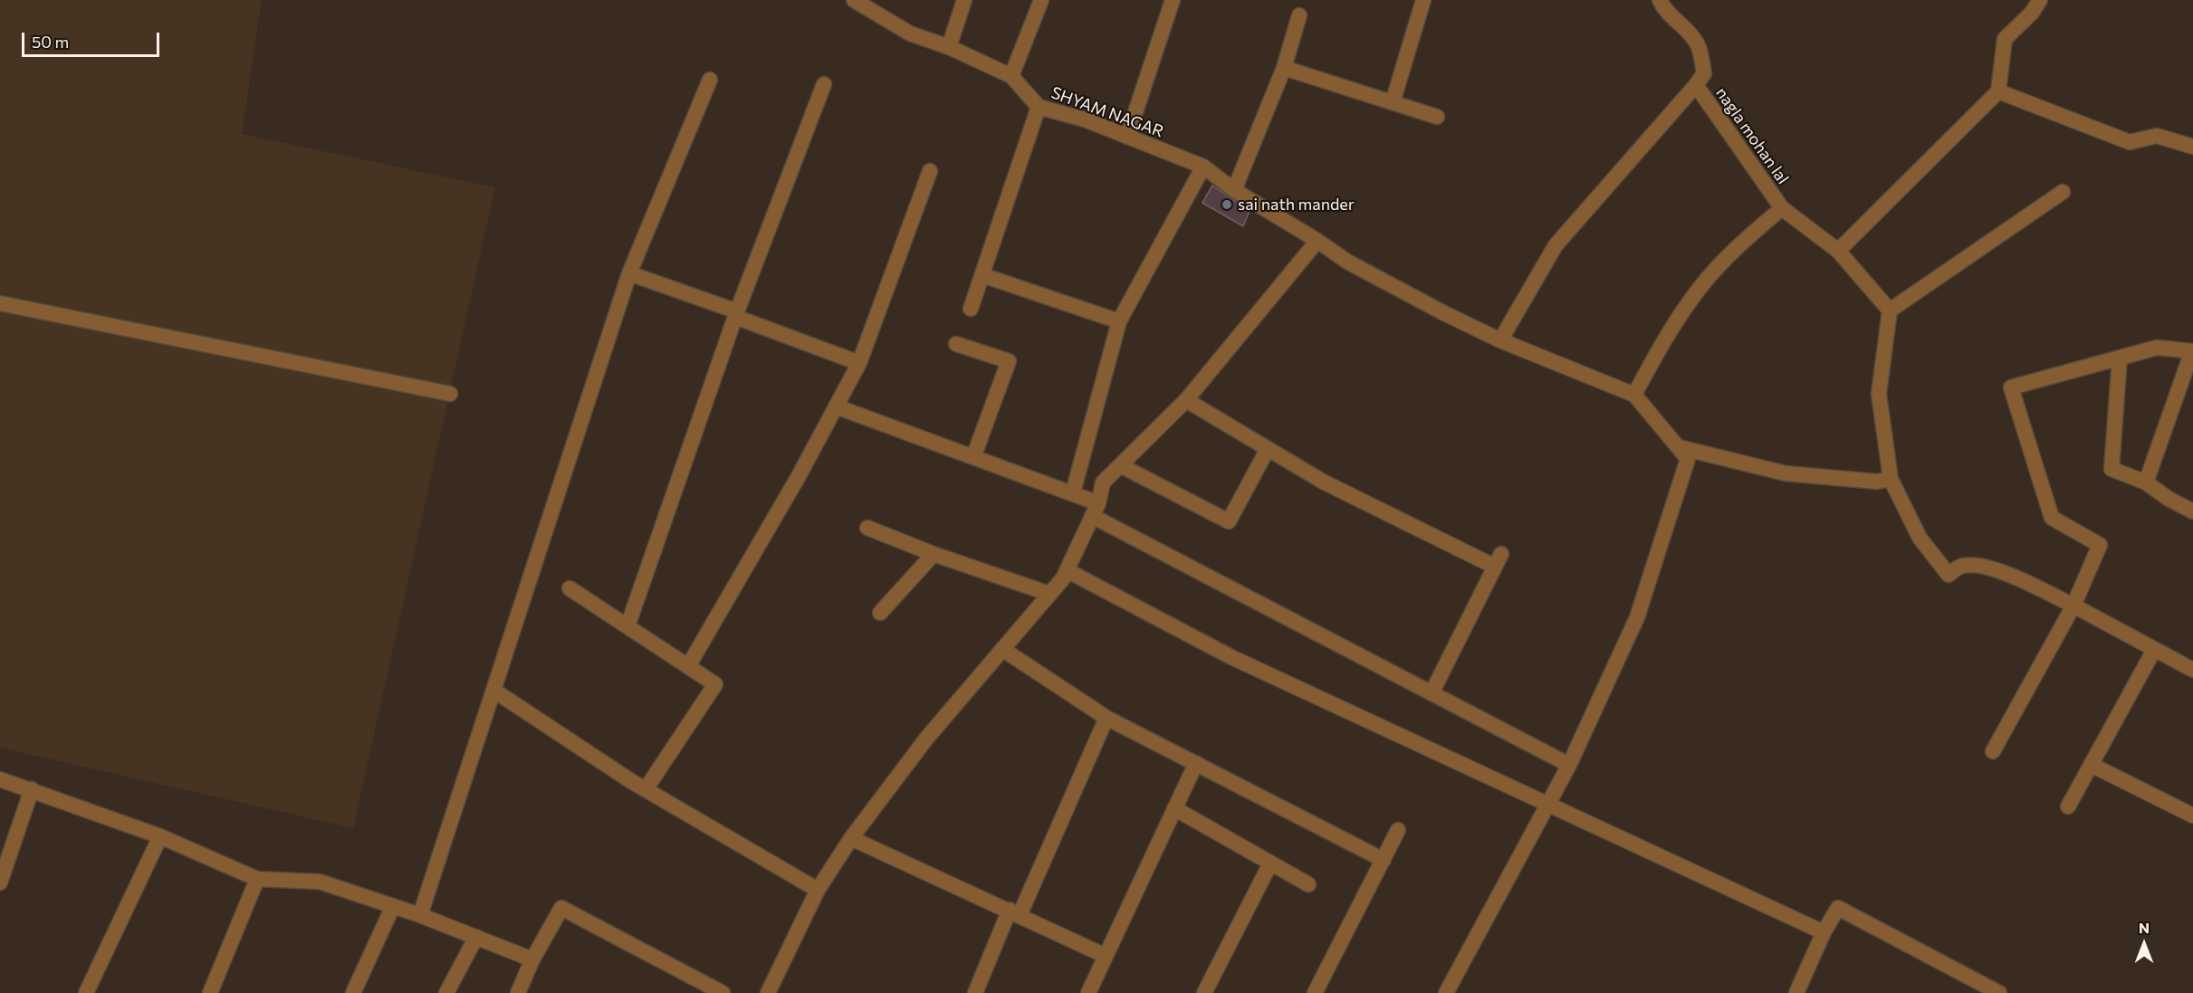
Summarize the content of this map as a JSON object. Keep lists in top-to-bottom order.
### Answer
{
  "streets": {
    "street": ["SHYAM NAGAR", "nagla mohan lal"]
  },
  "crossings": [
    ["SHYAM NAGAR", "nagla mohan lal"]
  ],
  "places": ["sai nath mander"],
  "scale_bar": "50 m",
  "north": "top"
}
